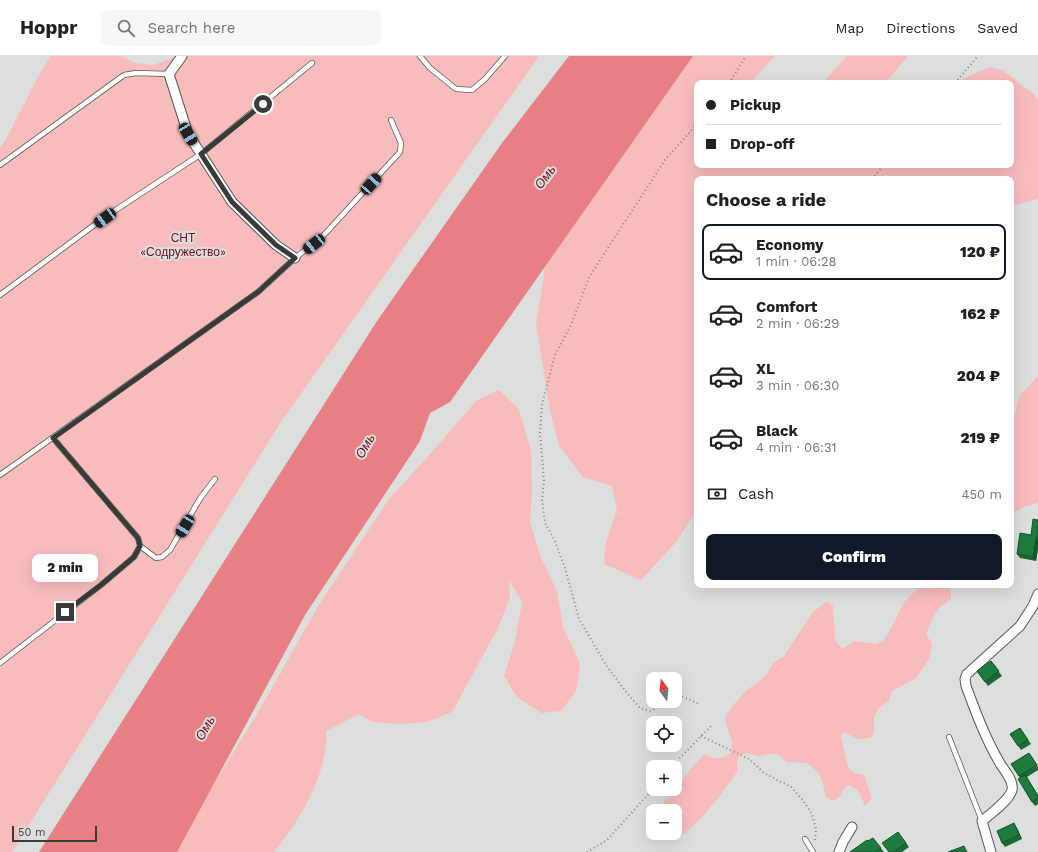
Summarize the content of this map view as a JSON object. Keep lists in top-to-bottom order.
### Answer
{
  "water": ["Омь"],
  "parks": ["СНТ «Содружество»"],
  "scale_bar": "50 m",
  "north": "top",
  "page": {
    "header": "Hoppr",
    "search": "Search here",
    "nav": ["Map", "Directions", "Saved"],
    "banner": ["Pickup", "Drop-off"],
    "heading": "Choose a ride",
    "list": [
      {
        "name": "Economy",
        "note": "1 min · 06:28",
        "value": "120 ₽"
      },
      {
        "name": "Comfort",
        "note": "2 min · 06:29",
        "value": "162 ₽"
      },
      {
        "name": "XL",
        "note": "3 min · 06:30",
        "value": "204 ₽"
      },
      {
        "name": "Black",
        "note": "4 min · 06:31",
        "value": "219 ₽"
      }
    ],
    "pay": ["Cash", "450 m"],
    "buttons": "Confirm",
    "bubble": "2 min",
    "map_buttons": ["+", "−"],
    "scale": "50 m"
  }
}
